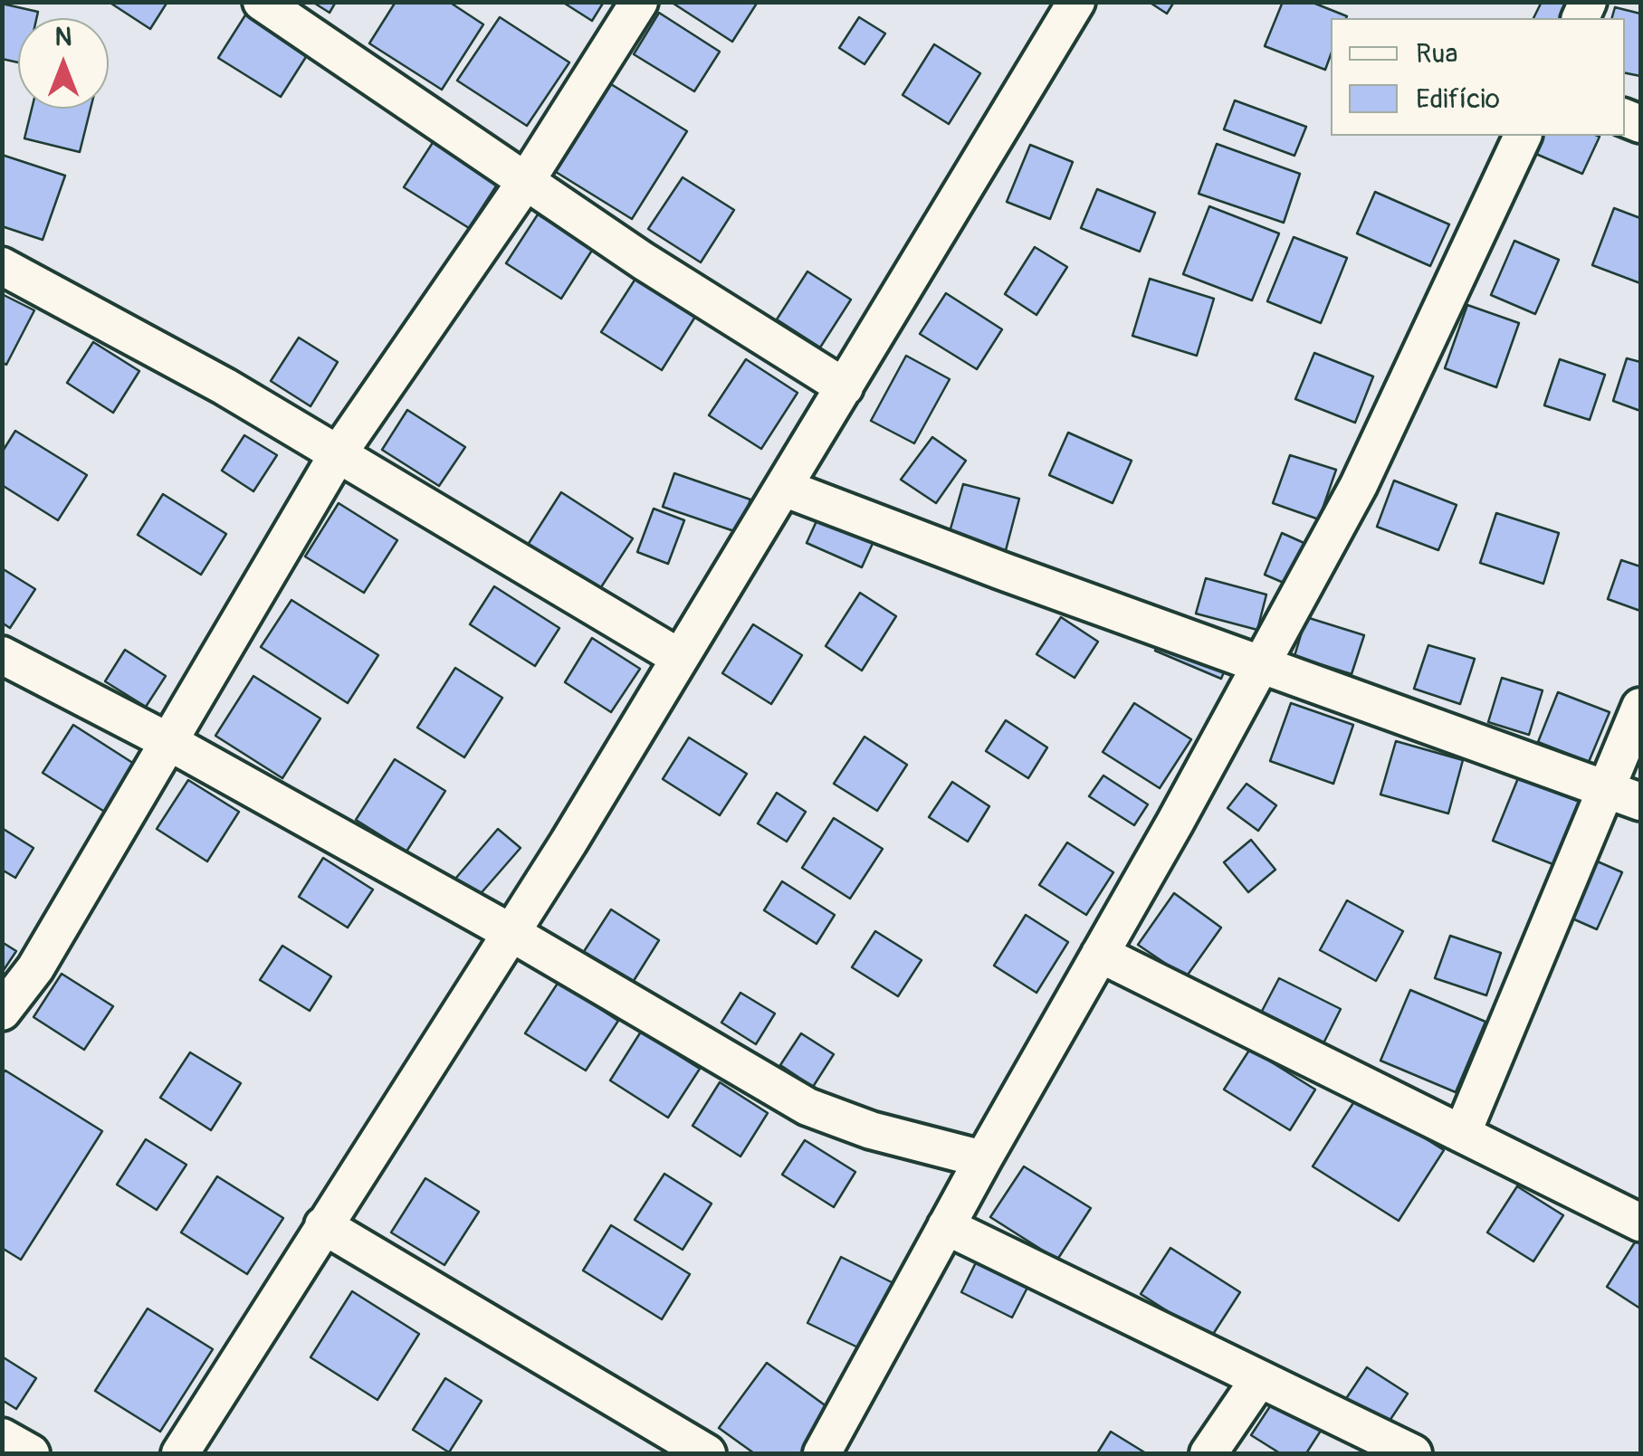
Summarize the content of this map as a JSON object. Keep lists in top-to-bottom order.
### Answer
{
  "legend": ["Rua", "Edifício"],
  "north": "top"
}
